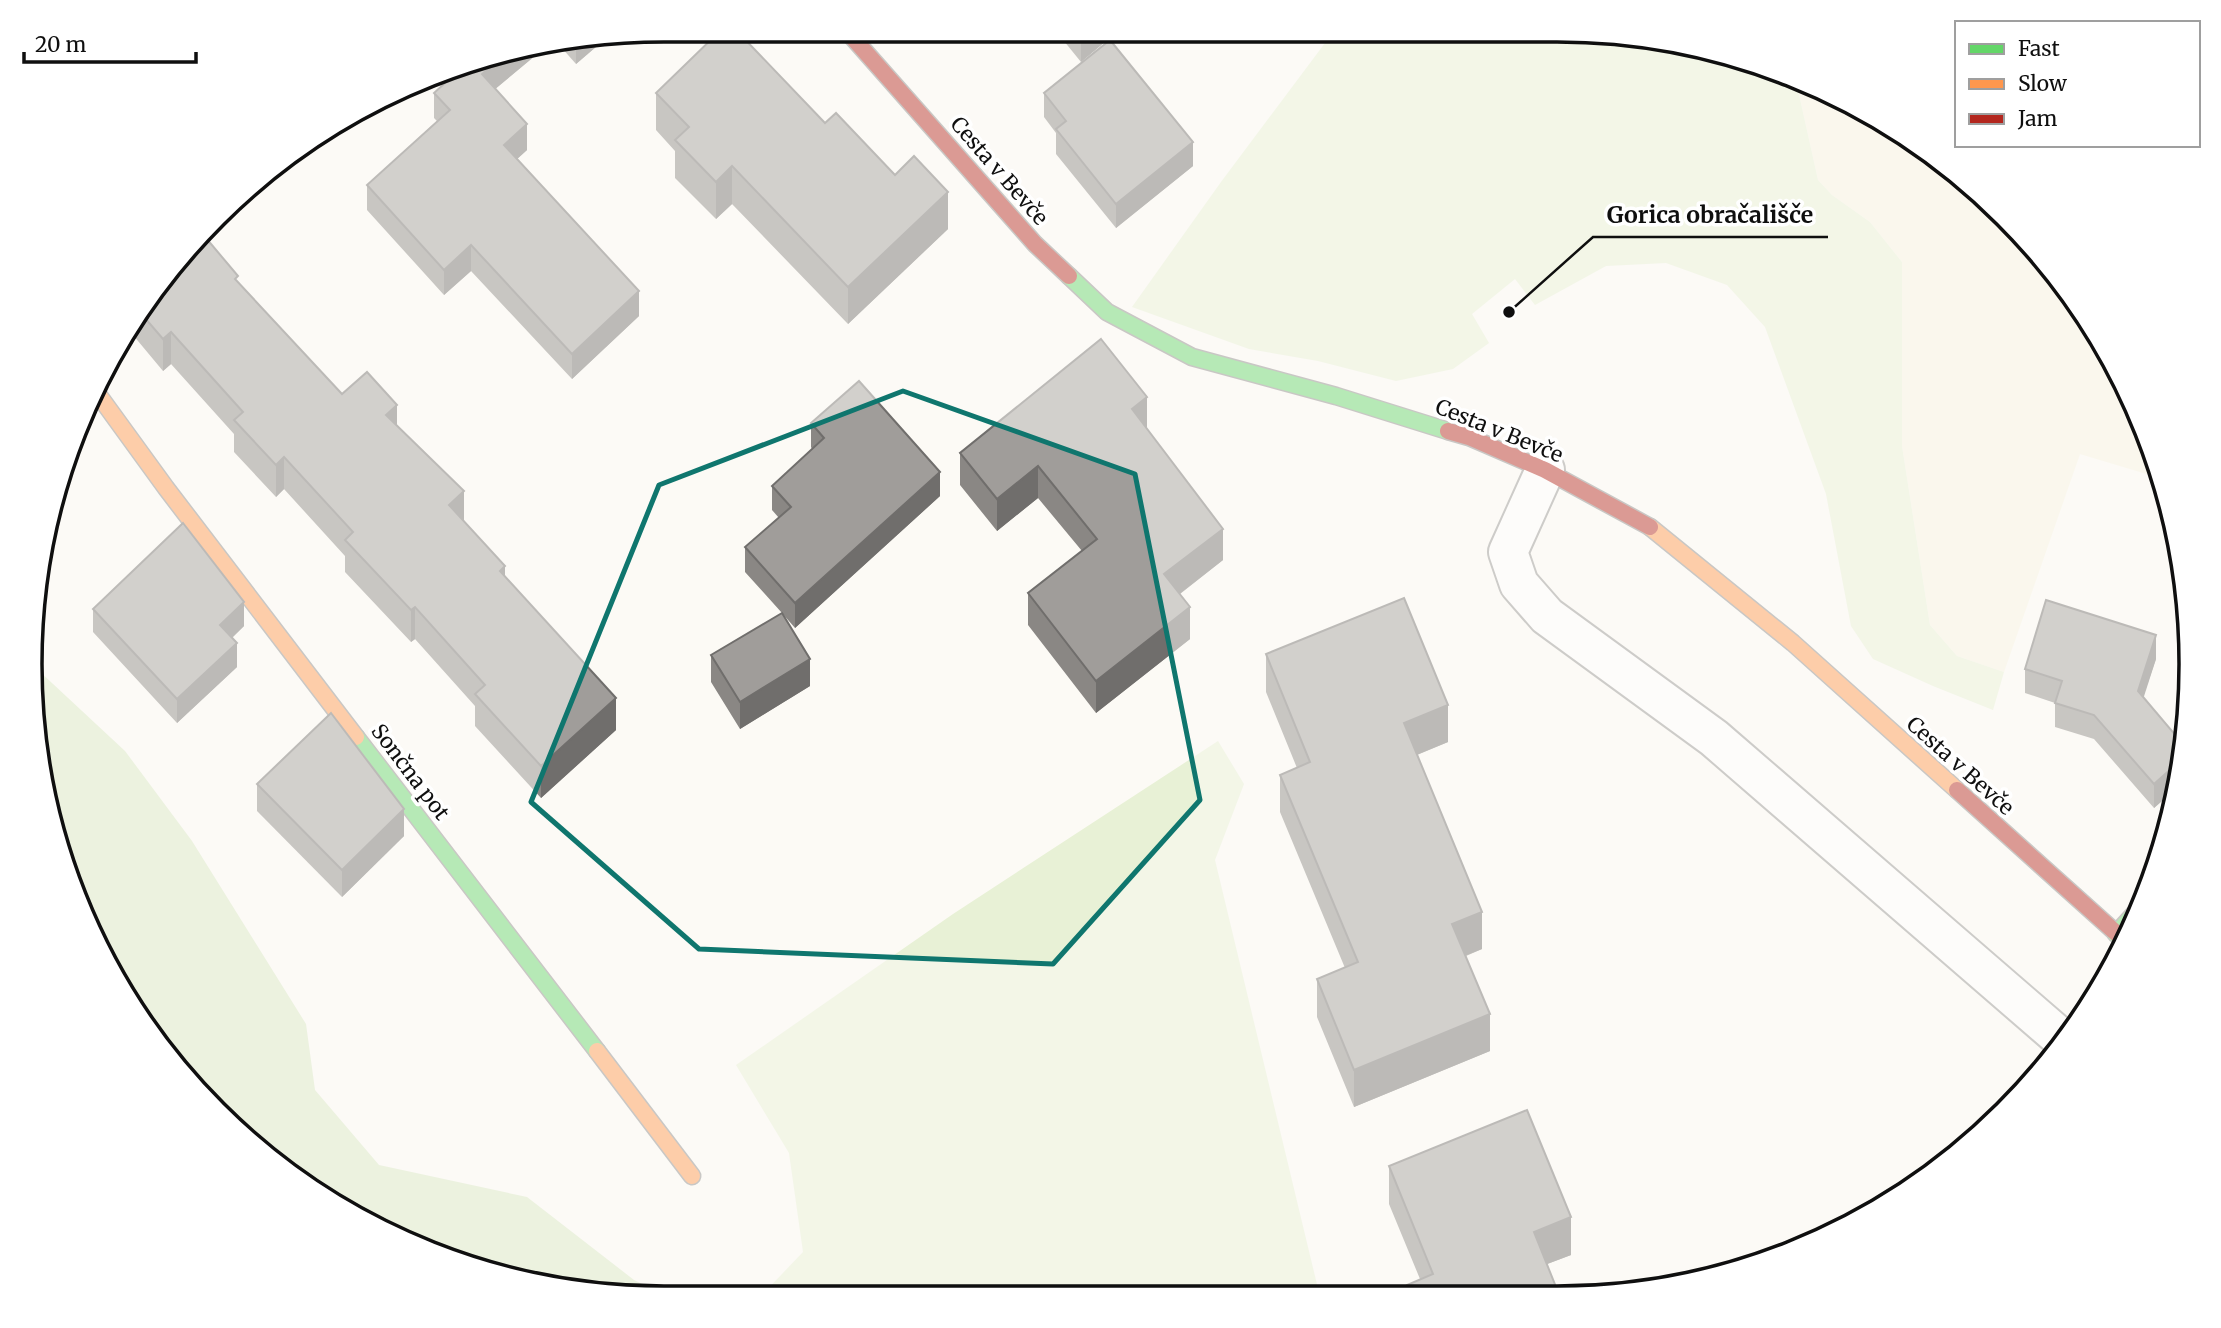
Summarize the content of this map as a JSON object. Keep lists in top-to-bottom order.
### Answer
{
  "streets": {
    "street": ["Cesta v Bevče", "Sončna pot"]
  },
  "places": ["Gorica obračališče"],
  "legend": ["Fast", "Slow", "Jam"],
  "scale_bar": "20 m"
}
